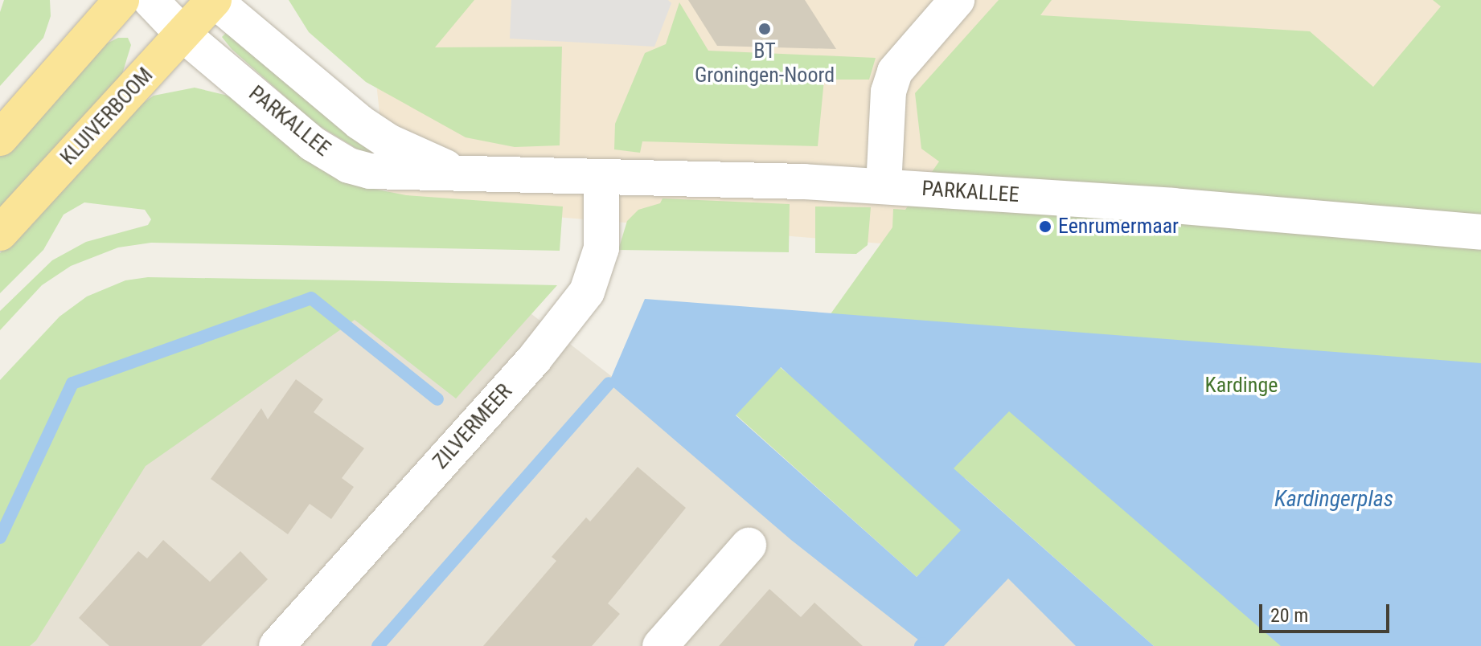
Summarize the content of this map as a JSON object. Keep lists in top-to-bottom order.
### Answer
{
  "streets": {
    "main road": ["KLUIVERBOOM"],
    "street": ["PARKALLEE", "ZILVERMEER"]
  },
  "crossings": [
    ["KLUIVERBOOM", "PARKALLEE"],
    ["PARKALLEE", "ZILVERMEER"]
  ],
  "water": ["Kardingerplas"],
  "parks": ["Kardinge"],
  "places": ["BT Groningen-Noord", "Eenrumermaar"],
  "scale_bar": "20 m"
}
